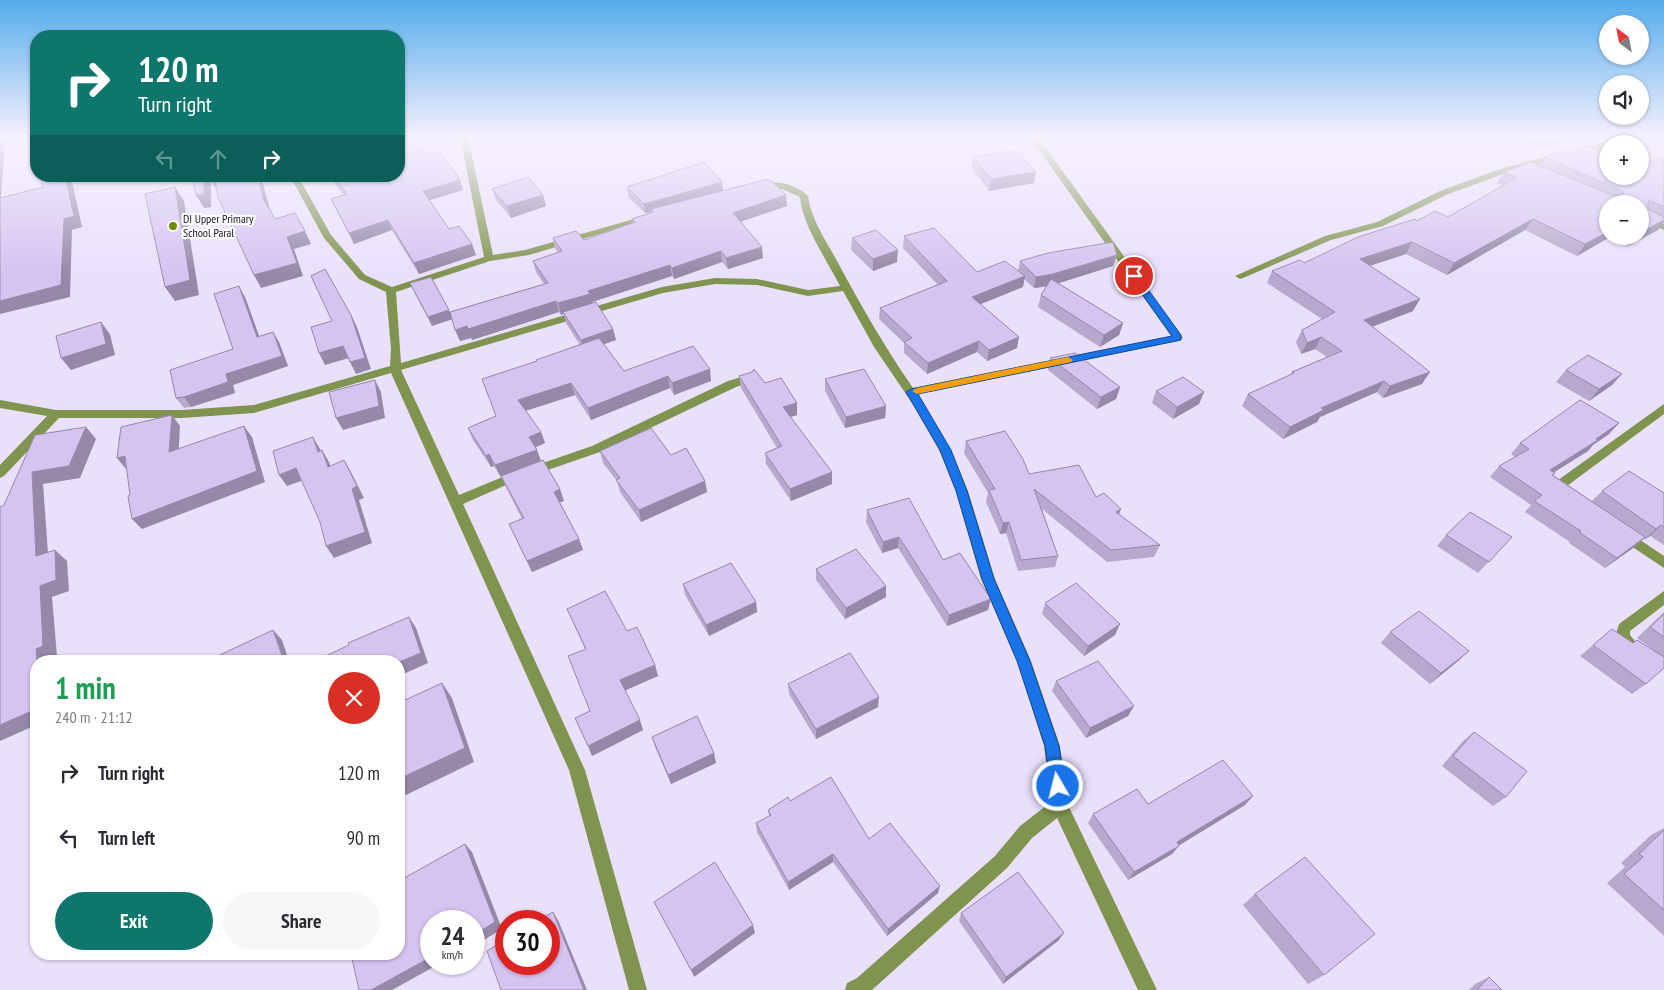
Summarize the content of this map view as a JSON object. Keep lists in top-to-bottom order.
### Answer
{
  "places": ["DI Upper Primary School Paral"],
  "north": "top left",
  "page": {
    "map_buttons": ["+", "−"],
    "turn": ["120 m", "Turn right"],
    "heading": ["1 min", "240 m · 21:12"],
    "list": [
      {
        "name": "Turn right",
        "value": "120 m"
      },
      {
        "name": "Turn left",
        "value": "90 m"
      }
    ],
    "buttons": ["Exit", "Share"],
    "speed": "24 km/h",
    "limit": "30"
  }
}
